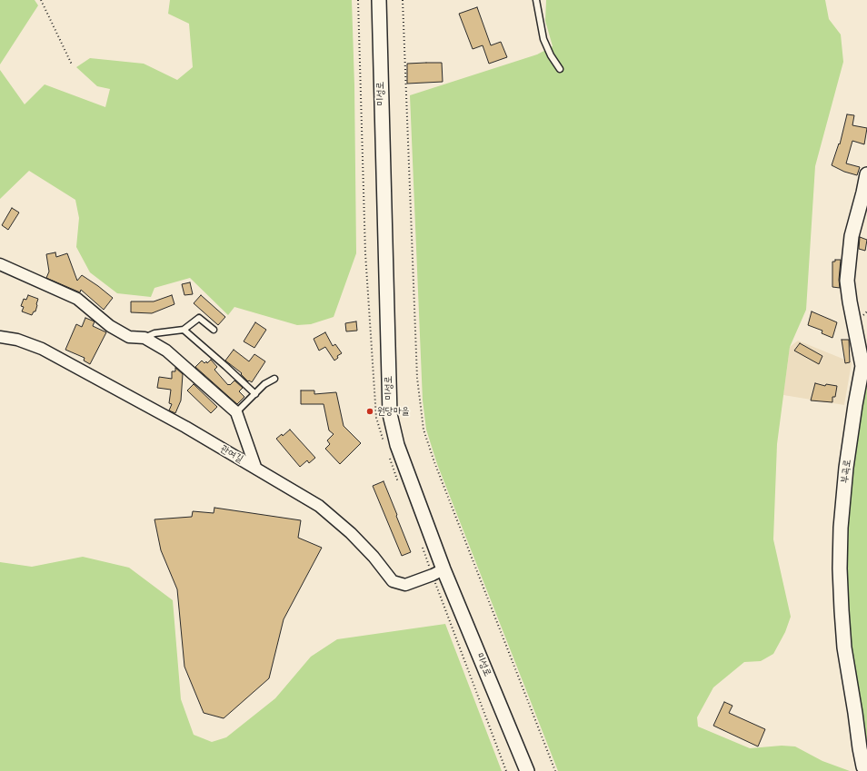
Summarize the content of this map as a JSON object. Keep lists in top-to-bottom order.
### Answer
{
  "streets": {
    "street": ["미성로", "관여길", "부곡로"]
  },
  "crossings": [
    ["미성로", "관여길"]
  ],
  "places": ["원당마을"]
}
